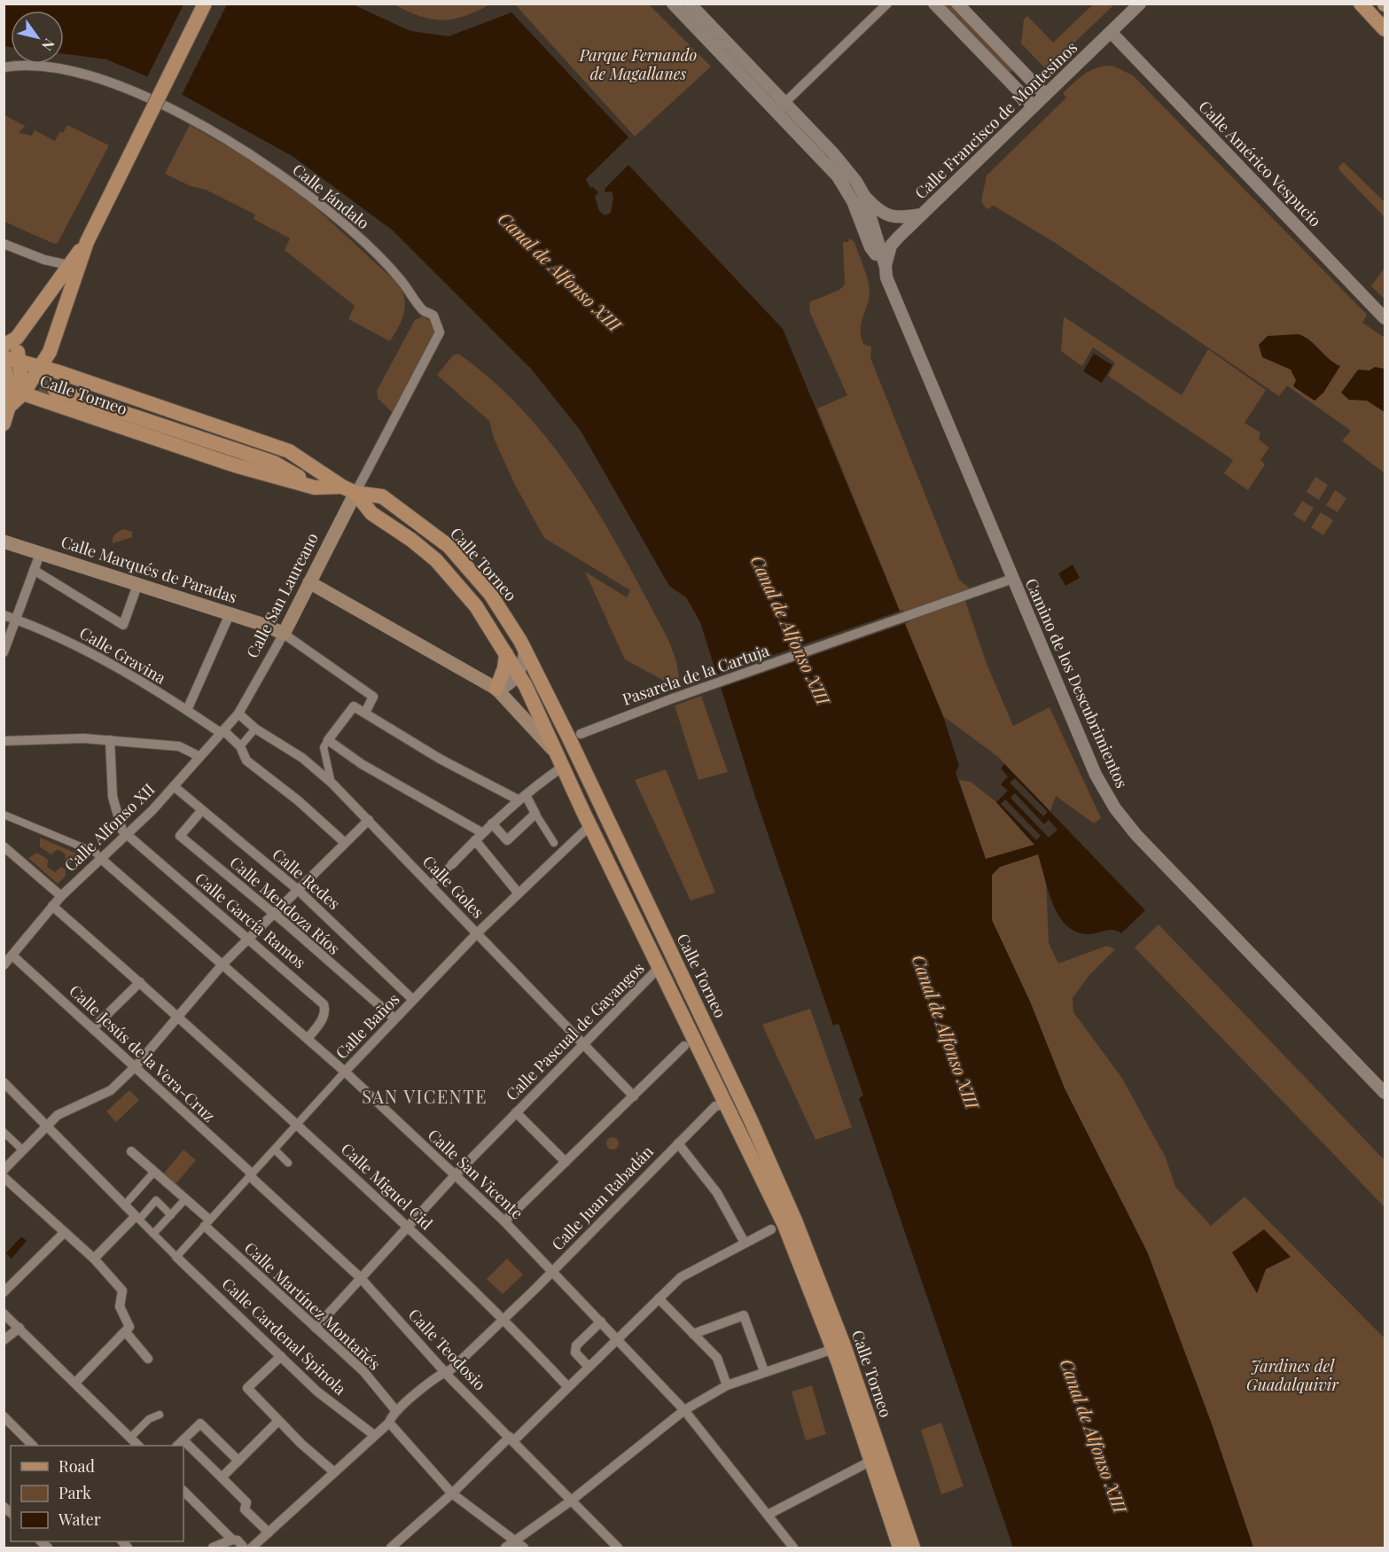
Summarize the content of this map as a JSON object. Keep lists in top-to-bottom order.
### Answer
{
  "streets": {
    "main road": ["Calle Torneo", "Calle Marqués de Paradas", "Calle San Laureano"],
    "street": [
      "Calle Francisco de Montesinos",
      "Calle Américo Vespucio",
      "Calle Jándalo",
      "Calle Gravina",
      "Pasarela de la Cartuja",
      "Camino de los Descubrimientos",
      "Calle Alfonso XII",
      "Calle Redes",
      "Calle Goles",
      "Calle Mendoza Ríos",
      "Calle García Ramos",
      "Calle Baños",
      "Calle Pascual de Gayangos",
      "Calle Jesús de la Vera-Cruz",
      "Calle San Vicente",
      "Calle Miguel Cid",
      "Calle Juan Rabadán",
      "Calle Martínez Montañés",
      "Calle Cardenal Spinola",
      "Calle Teodosio"
    ]
  },
  "crossings": [
    ["Calle Francisco de Montesinos", "Calle Américo Vespucio"],
    ["Calle Francisco de Montesinos", "Camino de los Descubrimientos"],
    ["Calle Jándalo", "Calle Torneo"],
    ["Calle Jándalo", "Calle San Laureano"],
    ["Calle Torneo", "Calle San Laureano"],
    ["Calle Torneo", "Pasarela de la Cartuja"],
    ["Calle Torneo", "Calle Baños"],
    ["Calle Torneo", "Calle Pascual de Gayangos"],
    ["Calle Torneo", "Calle Juan Rabadán"],
    ["Calle Marqués de Paradas", "Calle San Laureano"],
    ["Calle San Laureano", "Calle Alfonso XII"],
    ["Calle San Laureano", "Calle Goles"],
    ["Calle Gravina", "Calle Alfonso XII"],
    ["Pasarela de la Cartuja", "Camino de los Descubrimientos"],
    ["Calle Alfonso XII", "Calle Redes"],
    ["Calle Alfonso XII", "Calle Goles"],
    ["Calle Alfonso XII", "Calle García Ramos"],
    ["Calle Alfonso XII", "Calle Jesús de la Vera-Cruz"],
    ["Calle Alfonso XII", "Calle San Vicente"],
    ["Calle Alfonso XII", "Calle Miguel Cid"],
    ["Calle Redes", "Calle Mendoza Ríos"],
    ["Calle Redes", "Calle Baños"],
    ["Calle Goles", "Calle Baños"],
    ["Calle Goles", "Calle Pascual de Gayangos"],
    ["Calle Mendoza Ríos", "Calle Baños"],
    ["Calle García Ramos", "Calle San Vicente"],
    ["Calle Baños", "Calle Jesús de la Vera-Cruz"],
    ["Calle Baños", "Calle San Vicente"],
    ["Calle Baños", "Calle Miguel Cid"],
    ["Calle Baños", "Calle Martínez Montañés"],
    ["Calle Baños", "Calle Cardenal Spinola"],
    ["Calle Baños", "Calle Teodosio"],
    ["Calle Pascual de Gayangos", "Calle San Vicente"],
    ["Calle Pascual de Gayangos", "Calle Miguel Cid"],
    ["Calle Pascual de Gayangos", "Calle Martínez Montañés"],
    ["Calle Pascual de Gayangos", "Calle Teodosio"],
    ["Calle Jesús de la Vera-Cruz", "Calle Teodosio"],
    ["Calle San Vicente", "Calle Juan Rabadán"],
    ["Calle Miguel Cid", "Calle Juan Rabadán"],
    ["Calle Juan Rabadán", "Calle Martínez Montañés"],
    ["Calle Juan Rabadán", "Calle Teodosio"]
  ],
  "districts": ["SAN VICENTE"],
  "water": ["Canal de Alfonso XIII"],
  "parks": ["Parque Fernando de Magallanes", "Jardines del Guadalquivir"],
  "legend": ["Road", "Park", "Water"],
  "north": "bottom right"
}
